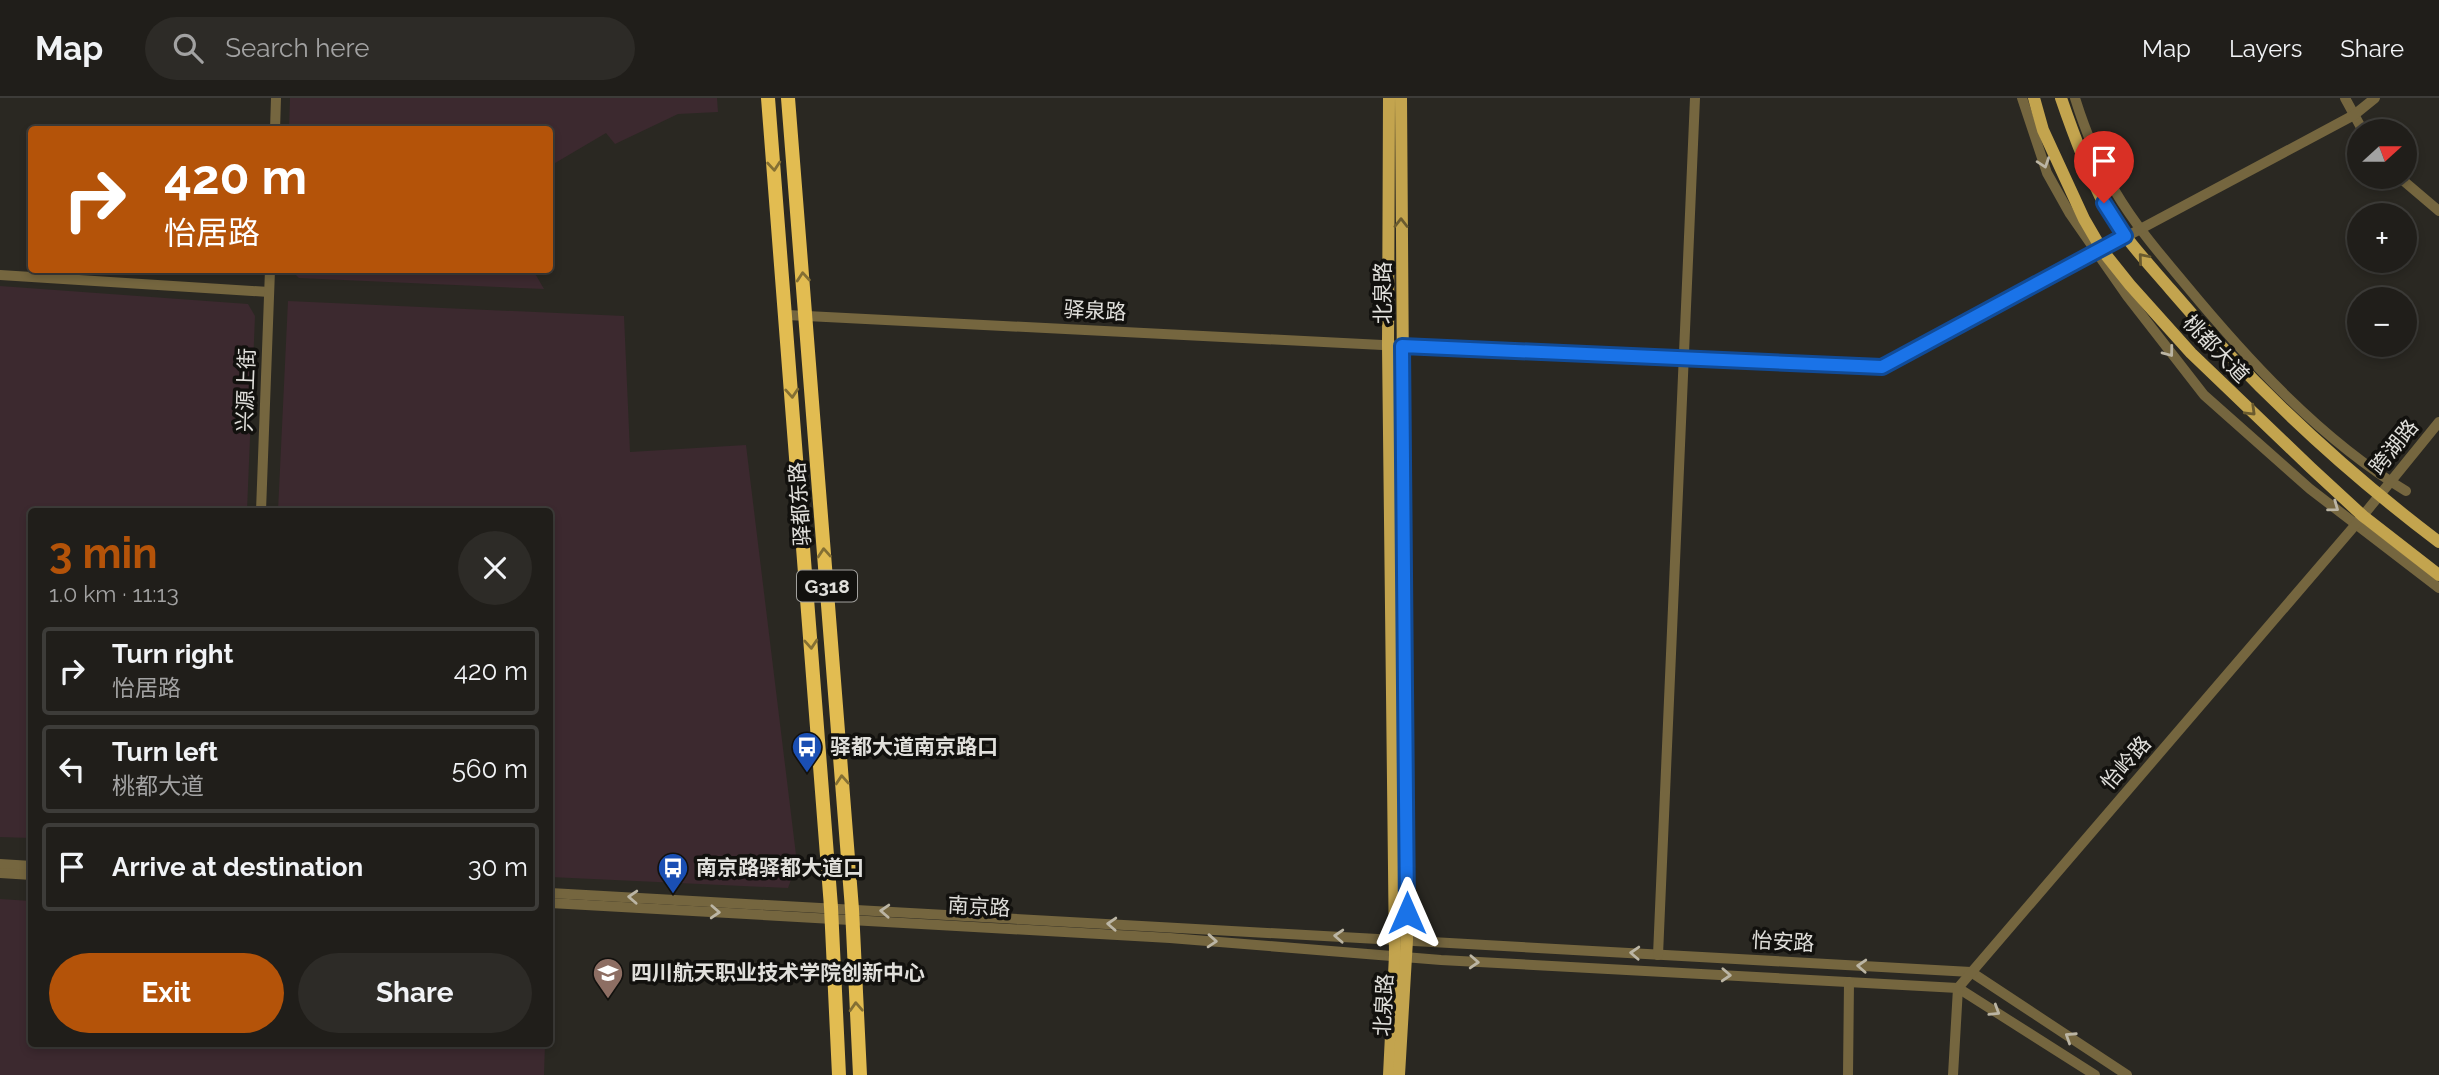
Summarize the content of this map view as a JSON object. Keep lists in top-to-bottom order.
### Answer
{
  "streets": {
    "highway": ["驿都东路", "G318"],
    "main road": ["北泉路", "桃都大道"],
    "street": [
      "驿泉路",
      "兴源上街",
      "跨湖路",
      "怡岭路",
      "南京路",
      "怡安路"
    ]
  },
  "crossings": [
    ["北泉路", "驿泉路"],
    ["北泉路", "南京路"],
    ["北泉路", "怡安路"],
    ["驿泉路", "桃都大道"],
    ["驿泉路", "驿都东路"],
    ["桃都大道", "跨湖路"],
    ["桃都大道", "怡岭路"],
    ["跨湖路", "怡岭路"],
    ["驿都东路", "南京路"],
    ["驿都东路", "怡安路"],
    ["怡岭路", "怡安路"],
    ["南京路", "怡安路"]
  ],
  "places": {
    "bus stop": ["驿都大道南京路口", "南京路驿都大道口"],
    "school or university": ["四川航天职业技术学院创新中心"]
  },
  "north": "right",
  "page": {
    "header": "Map",
    "search": "Search here",
    "nav": ["Map", "Layers", "Share"],
    "map_buttons": ["+", "−"],
    "turn": ["420 m", "怡居路"],
    "heading": ["3 min", "1.0 km · 11:13"],
    "list": [
      {
        "name": "Turn right",
        "note": "怡居路",
        "value": "420 m"
      },
      {
        "name": "Turn left",
        "note": "桃都大道",
        "value": "560 m"
      },
      {
        "name": "Arrive at destination",
        "value": "30 m"
      }
    ],
    "buttons": ["Exit", "Share"]
  }
}
